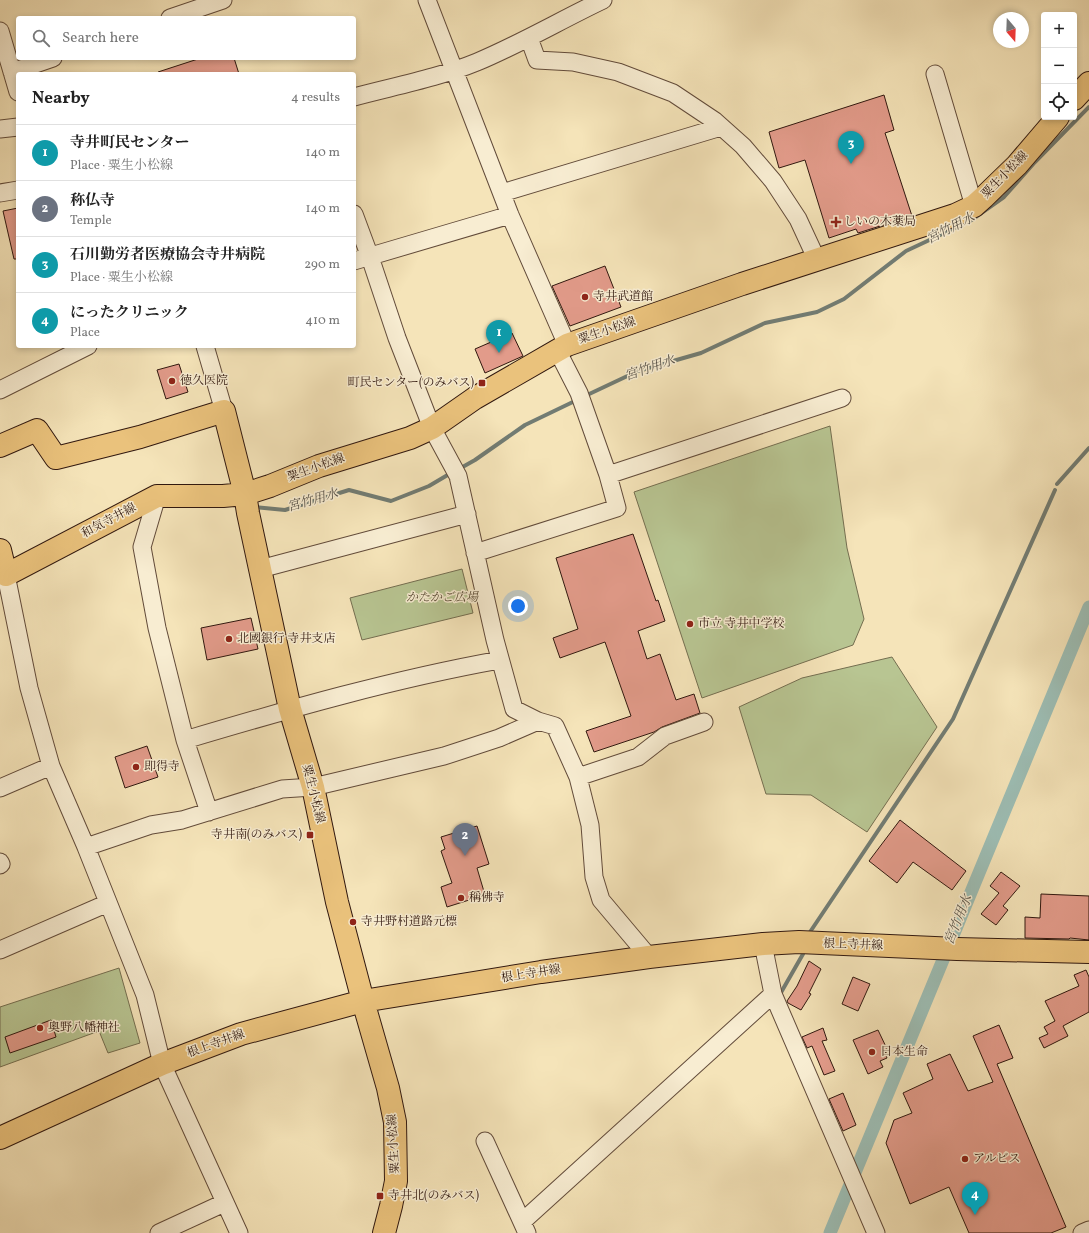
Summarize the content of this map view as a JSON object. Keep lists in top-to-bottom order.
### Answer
{
  "streets": {
    "main road": ["粟生小松線", "和気寺井線", "根上寺井線"]
  },
  "crossings": [
    ["粟生小松線", "和気寺井線"],
    ["粟生小松線", "根上寺井線"]
  ],
  "water": ["宮竹用水"],
  "parks": ["かたかご広場"],
  "places": {
    "health": ["しいの木薬局"],
    "other": [
      "寺井武道館",
      "徳久医院",
      "市立 寺井中学校",
      "北國銀行 寺井支店",
      "即得寺",
      "稱佛寺",
      "寺井野村道路元標",
      "奥野八幡神社",
      "日本生命",
      "アルビス"
    ],
    "transit": ["町民センター(のみバス)", "寺井南(のみバス)", "寺井北(のみバス)"]
  },
  "north": "bottom",
  "page": {
    "map_buttons": ["+", "−"],
    "search": "Search here",
    "heading": ["Nearby", "4 results"],
    "list": [
      {
        "mark": "1",
        "name": "寺井町民センター",
        "note": "Place · 粟生小松線",
        "value": "140 m"
      },
      {
        "mark": "2",
        "name": "称仏寺",
        "note": "Temple",
        "value": "140 m"
      },
      {
        "mark": "3",
        "name": "石川勤労者医療協会寺井病院",
        "note": "Place · 粟生小松線",
        "value": "290 m"
      },
      {
        "mark": "4",
        "name": "にったクリニック",
        "note": "Place",
        "value": "410 m"
      }
    ],
    "pins": [
      "3",
      "1",
      "2",
      "4"
    ]
  }
}
